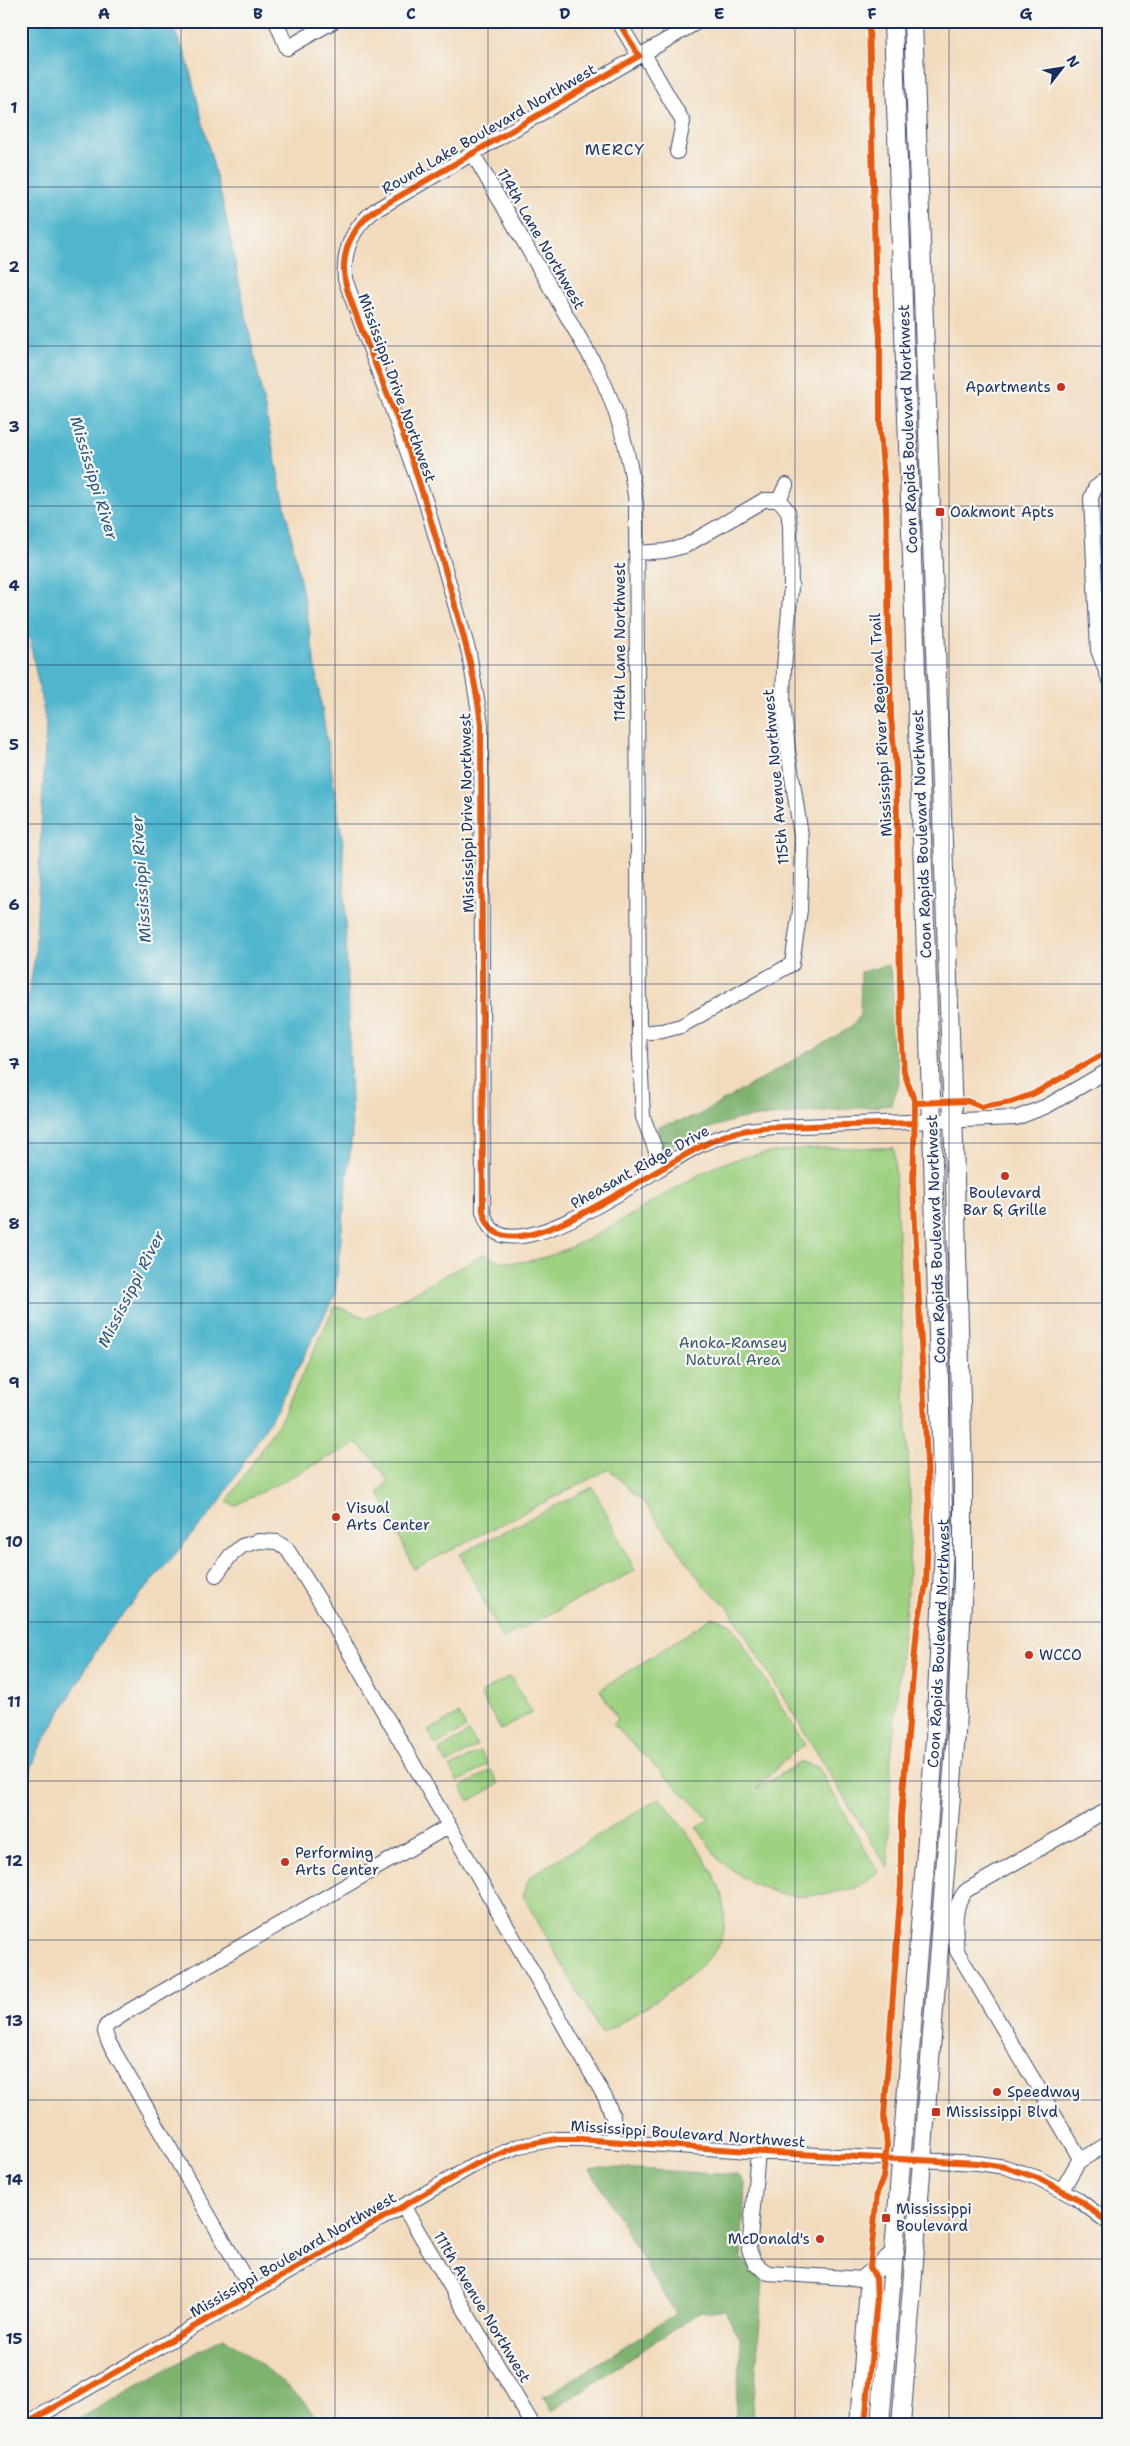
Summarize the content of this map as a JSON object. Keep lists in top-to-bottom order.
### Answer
{
  "streets": {
    "main road": ["Coon Rapids Boulevard Northwest"],
    "street": [
      "Round Lake Boulevard Northwest",
      "114th Lane Northwest",
      "Mississippi Drive Northwest",
      "115th Avenue Northwest",
      "Pheasant Ridge Drive",
      "Mississippi Boulevard Northwest",
      "111th Avenue Northwest"
    ],
    "cycle path": ["Mississippi River Regional Trail"]
  },
  "crossings": [
    ["Round Lake Boulevard Northwest", "114th Lane Northwest"],
    ["Round Lake Boulevard Northwest", "Mississippi Drive Northwest"],
    ["114th Lane Northwest", "115th Avenue Northwest"],
    ["114th Lane Northwest", "Pheasant Ridge Drive"],
    ["Mississippi Drive Northwest", "Pheasant Ridge Drive"],
    ["Coon Rapids Boulevard Northwest", "Pheasant Ridge Drive"],
    ["Coon Rapids Boulevard Northwest", "Mississippi Boulevard Northwest"],
    ["Mississippi Boulevard Northwest", "111th Avenue Northwest"]
  ],
  "districts": ["MERCY"],
  "water": ["Mississippi River"],
  "parks": ["Anoka-Ramsey Natural Area"],
  "places": {
    "other": [
      "Apartments",
      "Boulevard Bar & Grille",
      "Visual Arts Center",
      "WCCO",
      "Performing Arts Center",
      "Speedway",
      "McDonald's"
    ],
    "transit": ["Oakmont Apts", "Mississippi Blvd", "Mississippi Boulevard"]
  },
  "north": "top right",
  "grid": {
    "columns": [
      "A",
      "B",
      "C",
      "D",
      "E",
      "F",
      "G"
    ],
    "rows": [
      "1",
      "2",
      "3",
      "4",
      "5",
      "6",
      "7",
      "8",
      "9",
      "10",
      "11",
      "12",
      "13",
      "14",
      "15"
    ]
  }
}
